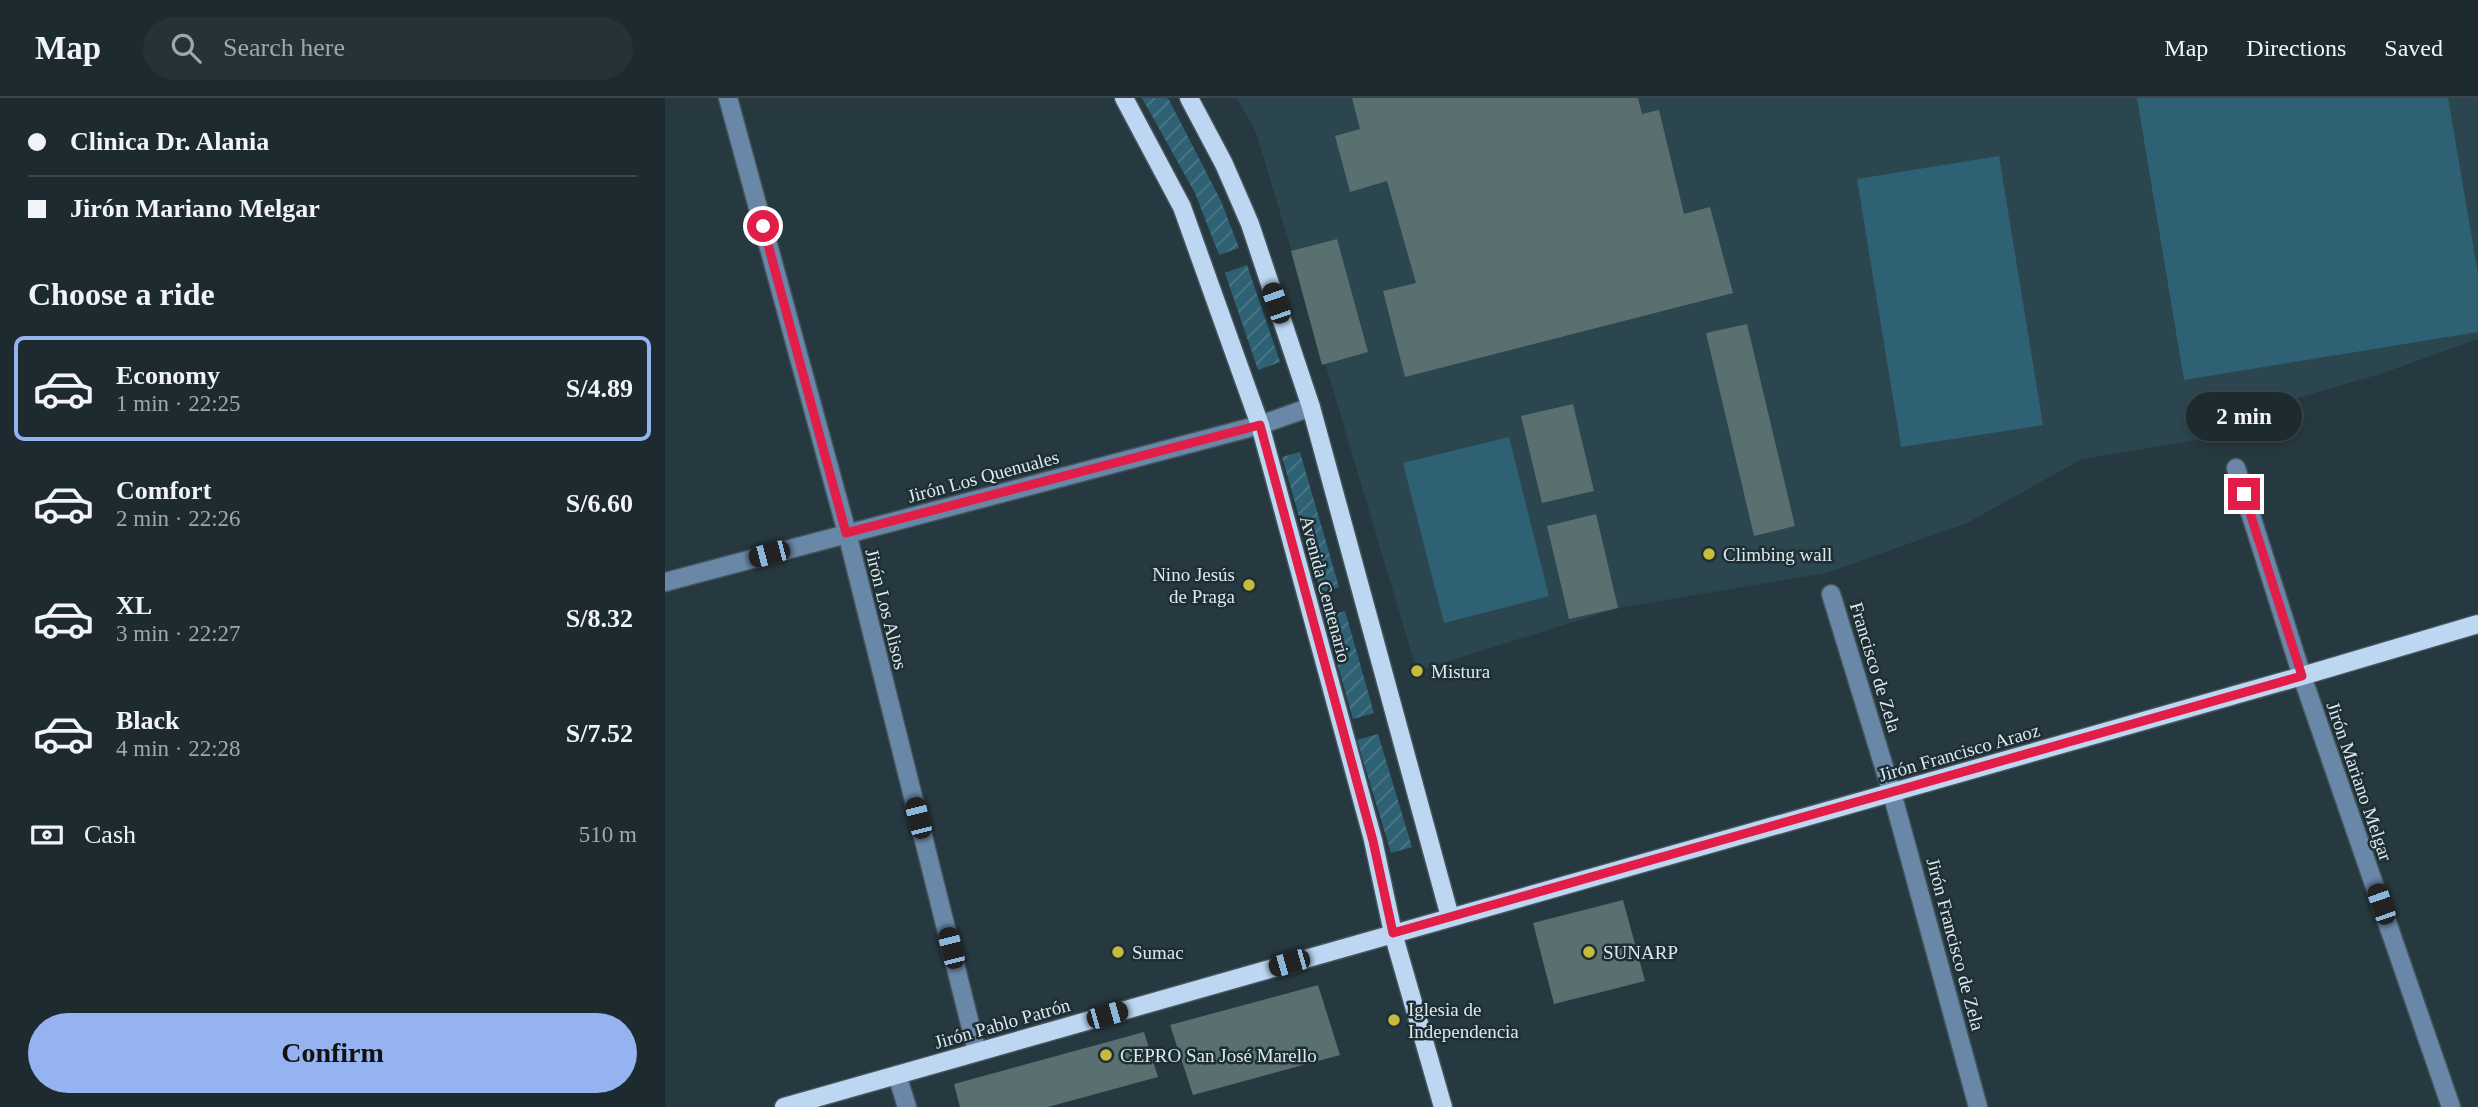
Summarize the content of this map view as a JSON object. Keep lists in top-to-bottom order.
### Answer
{
  "streets": {
    "main road": ["Avenida Centenario", "Jirón Francisco Araoz", "Jirón Pablo Patrón"],
    "street": [
      "Jirón Los Quenuales",
      "Jirón Los Alisos",
      "Francisco de Zela",
      "Jirón Mariano Melgar",
      "Jirón Francisco de Zela"
    ]
  },
  "crossings": [
    ["Jirón Los Quenuales", "Avenida Centenario"],
    ["Jirón Los Quenuales", "Jirón Los Alisos"],
    ["Avenida Centenario", "Jirón Francisco Araoz"],
    ["Avenida Centenario", "Jirón Pablo Patrón"],
    ["Jirón Los Alisos", "Jirón Pablo Patrón"],
    ["Francisco de Zela", "Jirón Francisco Araoz"],
    ["Francisco de Zela", "Jirón Francisco de Zela"],
    ["Jirón Francisco Araoz", "Jirón Mariano Melgar"],
    ["Jirón Francisco Araoz", "Jirón Francisco de Zela"],
    ["Jirón Francisco Araoz", "Jirón Pablo Patrón"]
  ],
  "places": [
    "Climbing wall",
    "Nino Jesús de Praga",
    "Mistura",
    "Sumac",
    "SUNARP",
    "Iglesia de Independencia",
    "CEPRO San José Marello"
  ],
  "page": {
    "header": "Map",
    "search": "Search here",
    "nav": ["Map", "Directions", "Saved"],
    "banner": ["Clinica Dr. Alania", "Jirón Mariano Melgar"],
    "heading": "Choose a ride",
    "list": [
      {
        "name": "Economy",
        "note": "1 min · 22:25",
        "value": "S/4.89"
      },
      {
        "name": "Comfort",
        "note": "2 min · 22:26",
        "value": "S/6.60"
      },
      {
        "name": "XL",
        "note": "3 min · 22:27",
        "value": "S/8.32"
      },
      {
        "name": "Black",
        "note": "4 min · 22:28",
        "value": "S/7.52"
      }
    ],
    "bubble": "2 min",
    "pay": ["Cash", "510 m"],
    "buttons": "Confirm"
  }
}
